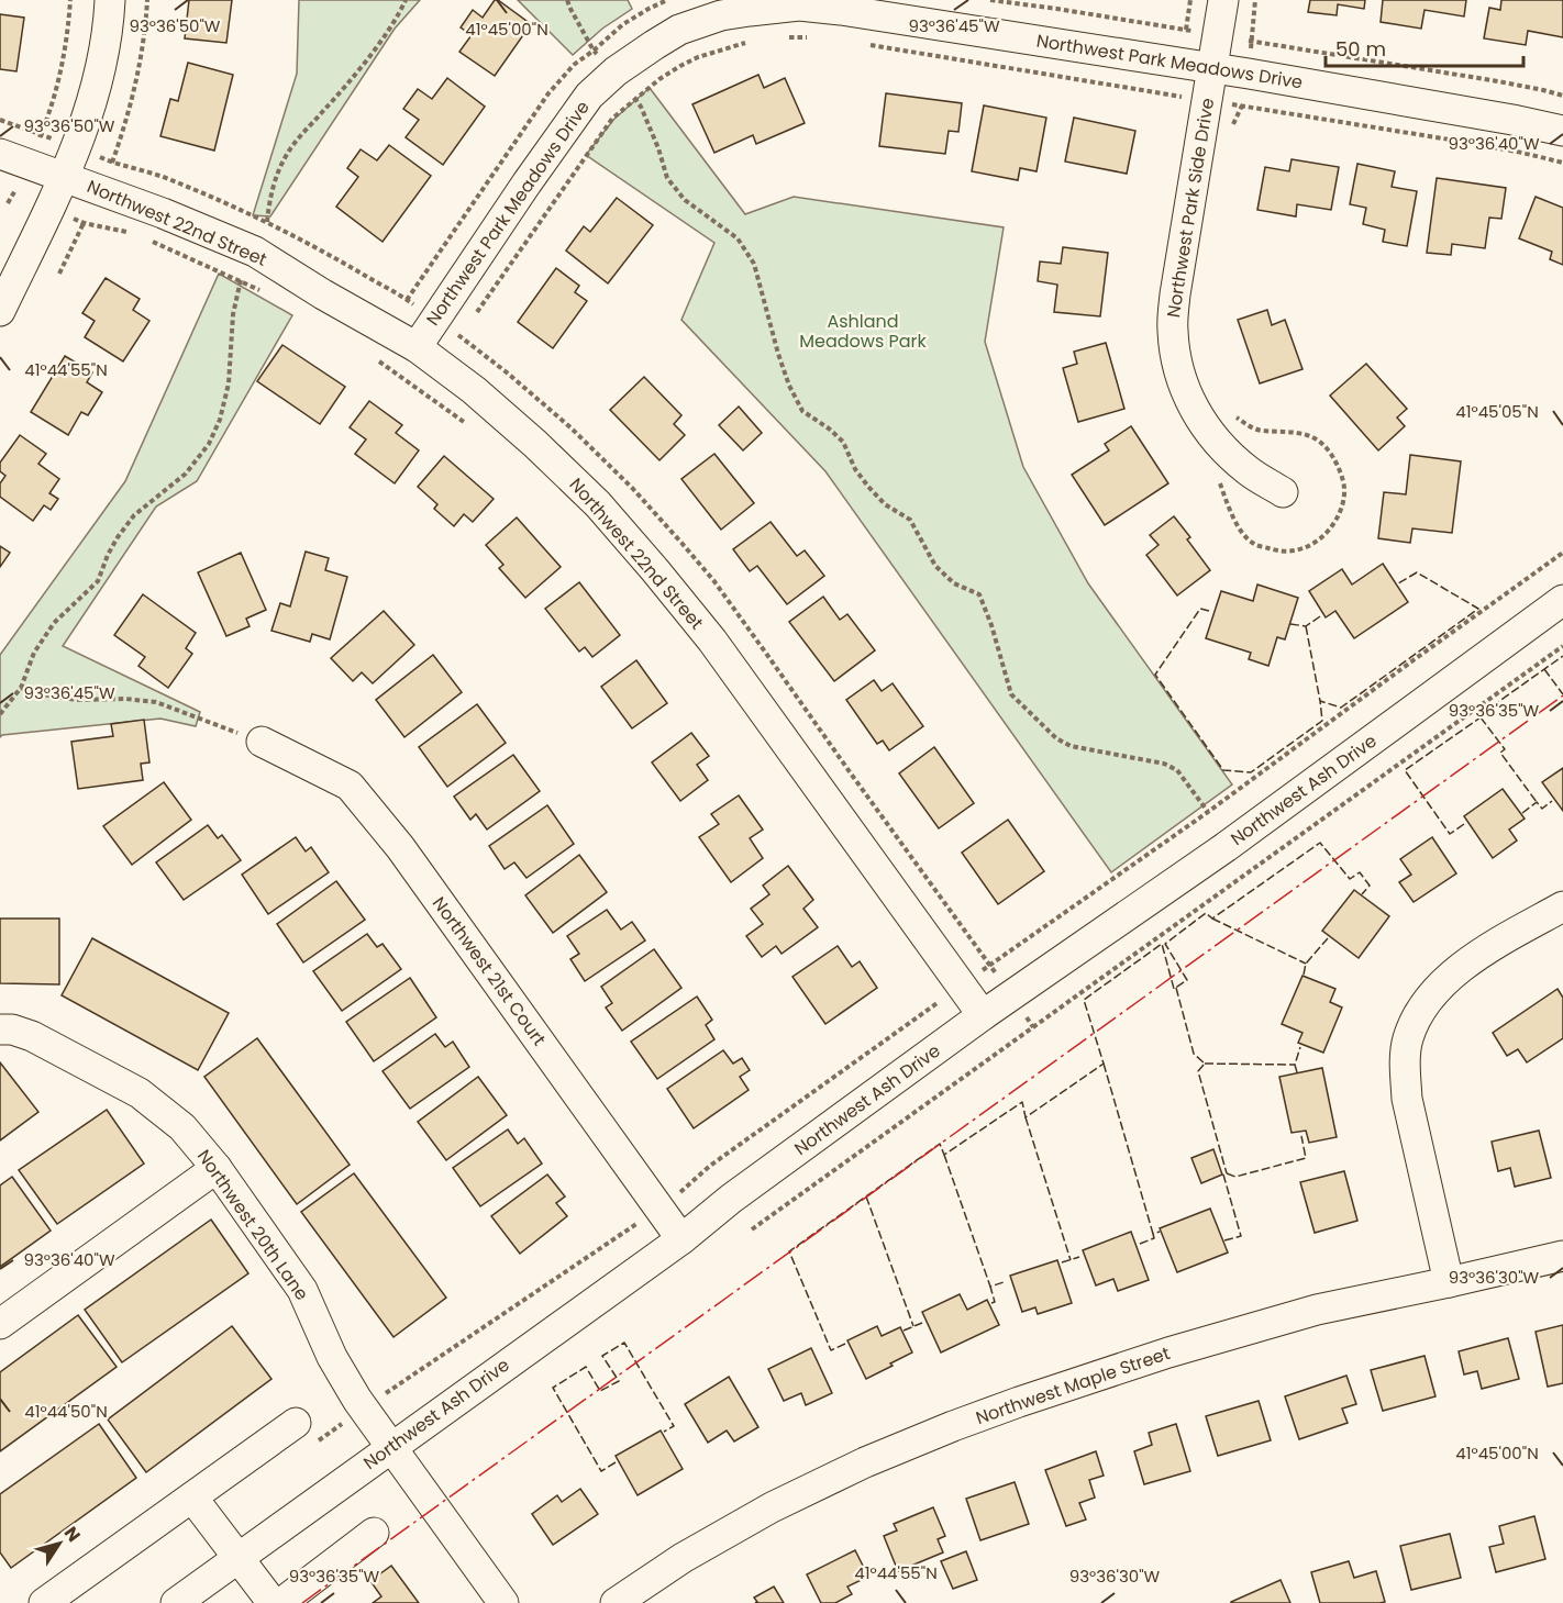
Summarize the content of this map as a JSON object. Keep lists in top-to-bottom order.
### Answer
{
  "streets": {
    "street": [
      "Northwest Park Meadows Drive",
      "Northwest Park Side Drive",
      "Northwest 22nd Street",
      "Northwest Ash Drive",
      "Northwest 21st Court",
      "Northwest 20th Lane",
      "Northwest Maple Street"
    ]
  },
  "crossings": [
    ["Northwest Park Meadows Drive", "Northwest Park Side Drive"],
    ["Northwest Park Meadows Drive", "Northwest 22nd Street"],
    ["Northwest 22nd Street", "Northwest Ash Drive"],
    ["Northwest Ash Drive", "Northwest 21st Court"],
    ["Northwest Ash Drive", "Northwest 20th Lane"]
  ],
  "parks": ["Ashland Meadows Park"],
  "scale_bar": "50 m",
  "north": "top right",
  "coordinates": [
    "93°36'50\"W",
    "93°36'45\"W",
    "41°45'00\"N",
    "93°36'40\"W",
    "41°44'55\"N",
    "41°45'05\"N",
    "93°36'35\"W",
    "93°36'30\"W",
    "41°44'50\"N"
  ]
}
